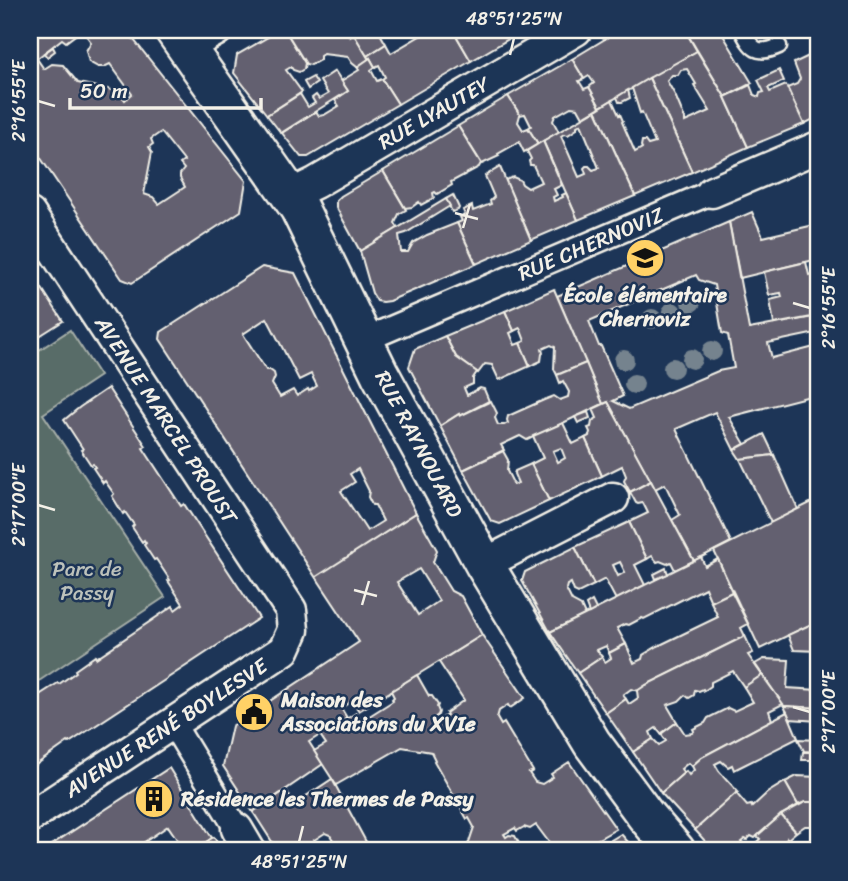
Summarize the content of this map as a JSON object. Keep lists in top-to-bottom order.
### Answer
{
  "streets": {
    "street": [
      "RUE LYAUTEY",
      "RUE CHERNOVIZ",
      "AVENUE MARCEL PROUST",
      "RUE RAYNOUARD",
      "AVENUE RENÉ BOYLESVE"
    ]
  },
  "crossings": [
    ["RUE LYAUTEY", "RUE RAYNOUARD"],
    ["RUE CHERNOVIZ", "RUE RAYNOUARD"],
    ["AVENUE MARCEL PROUST", "AVENUE RENÉ BOYLESVE"]
  ],
  "parks": ["Parc de Passy"],
  "places": {
    "school or university": ["École élémentaire Chernoviz"],
    "public building": ["Maison des Associations du XVIe"],
    "building": ["Résidence les Thermes de Passy"]
  },
  "scale_bar": "50 m",
  "coordinates": ["48°51'25\"N", "2°16'55\"E", "2°17'00\"E"]
}
